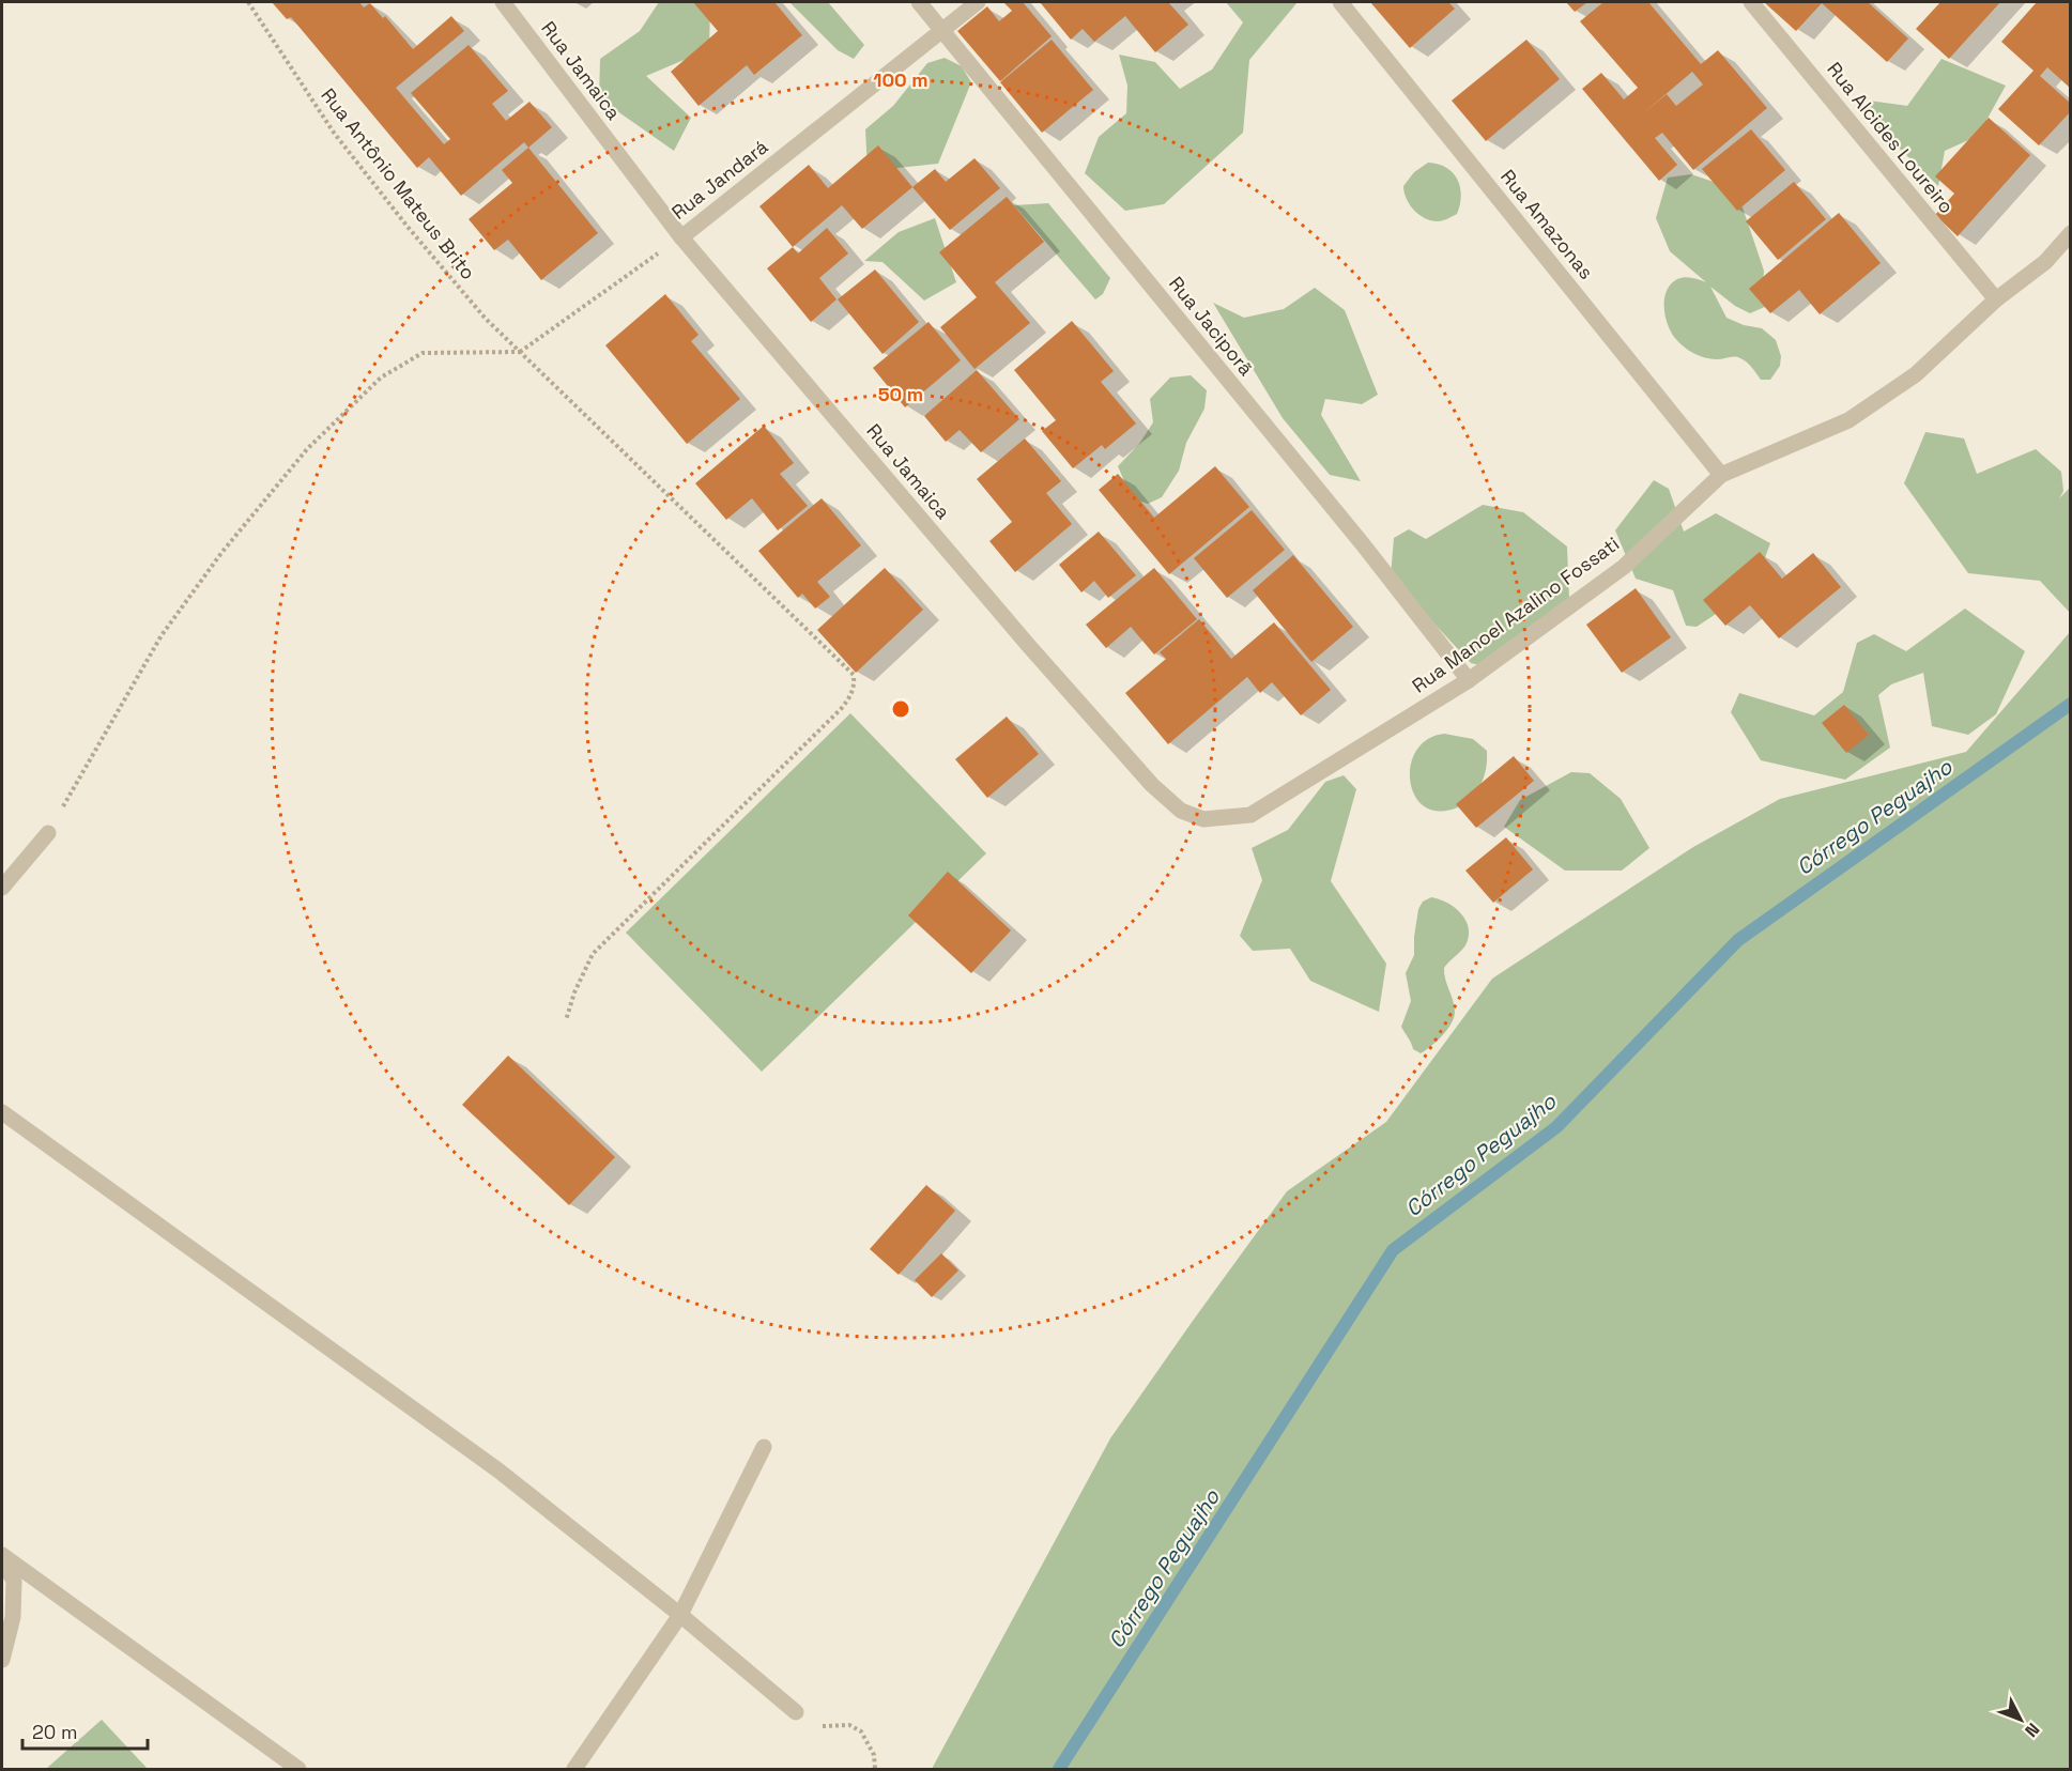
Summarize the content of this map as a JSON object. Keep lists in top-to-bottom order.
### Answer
{
  "streets": {
    "street": [
      "Rua Jamaica",
      "Rua Alcides Loureiro",
      "Rua Jandará",
      "Rua Amazonas",
      "Rua Jaciporã",
      "Rua Manoel Azalino Fossati"
    ],
    "path": ["Rua Antônio Mateus Brito"]
  },
  "crossings": [
    ["Rua Jamaica", "Rua Jandará"],
    ["Rua Jamaica", "Rua Manoel Azalino Fossati"],
    ["Rua Alcides Loureiro", "Rua Manoel Azalino Fossati"],
    ["Rua Jandará", "Rua Antônio Mateus Brito"],
    ["Rua Jandará", "Rua Jaciporã"],
    ["Rua Amazonas", "Rua Manoel Azalino Fossati"],
    ["Rua Jaciporã", "Rua Manoel Azalino Fossati"]
  ],
  "water": ["Córrego Peguajho"],
  "scale_bar": "20 m",
  "north": "bottom right",
  "rings": ["100 m", "50 m"]
}
